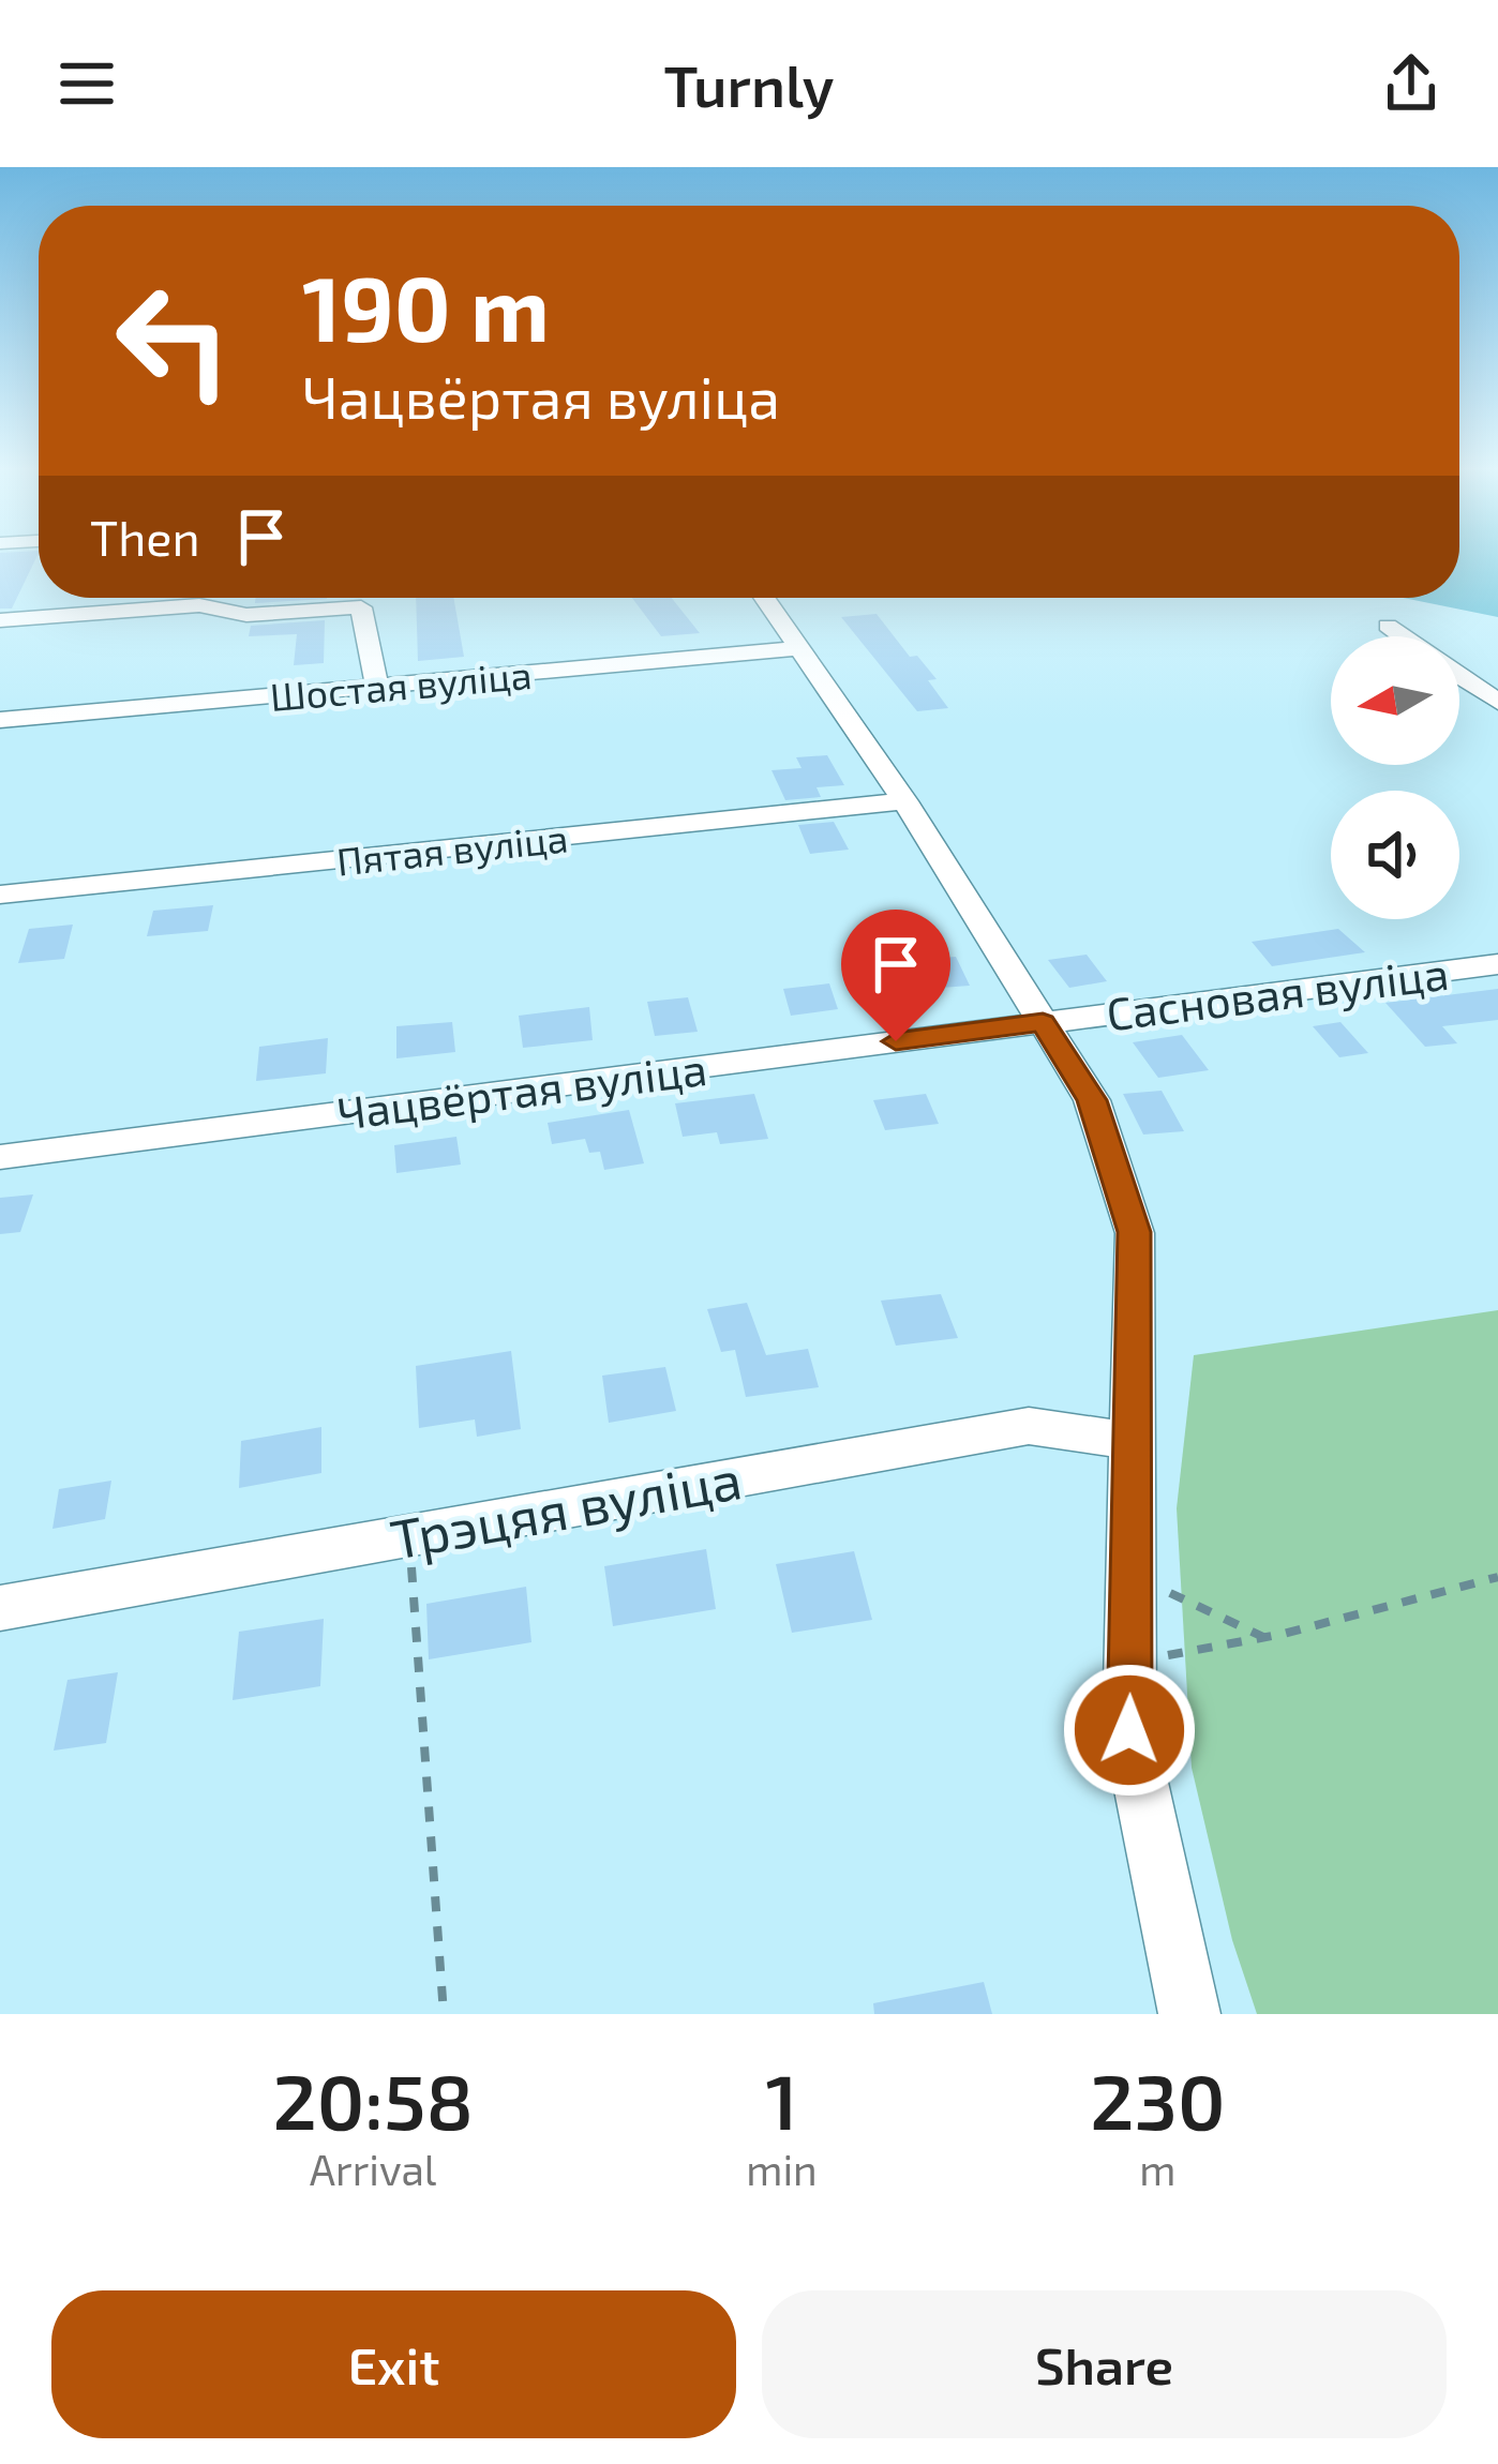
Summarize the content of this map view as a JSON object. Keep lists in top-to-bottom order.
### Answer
{
  "streets": {
    "street": [
      "Шостая вуліца",
      "Пятая вуліца",
      "Сасновая вуліца",
      "Чацвёртая вуліца",
      "Трэцяя вуліца"
    ]
  },
  "crossings": [
    ["Шостая вуліца", "Сасновая вуліца"],
    ["Пятая вуліца", "Сасновая вуліца"],
    ["Сасновая вуліца", "Чацвёртая вуліца"]
  ],
  "north": "left",
  "page": {
    "header": "Turnly",
    "turn": ["190 m", "Чацвёртая вуліца"],
    "then": "Then",
    "eta": [
      "20:58",
      "Arrival",
      "1",
      "min",
      "230",
      "m"
    ],
    "buttons": ["Exit", "Share"]
  }
}
